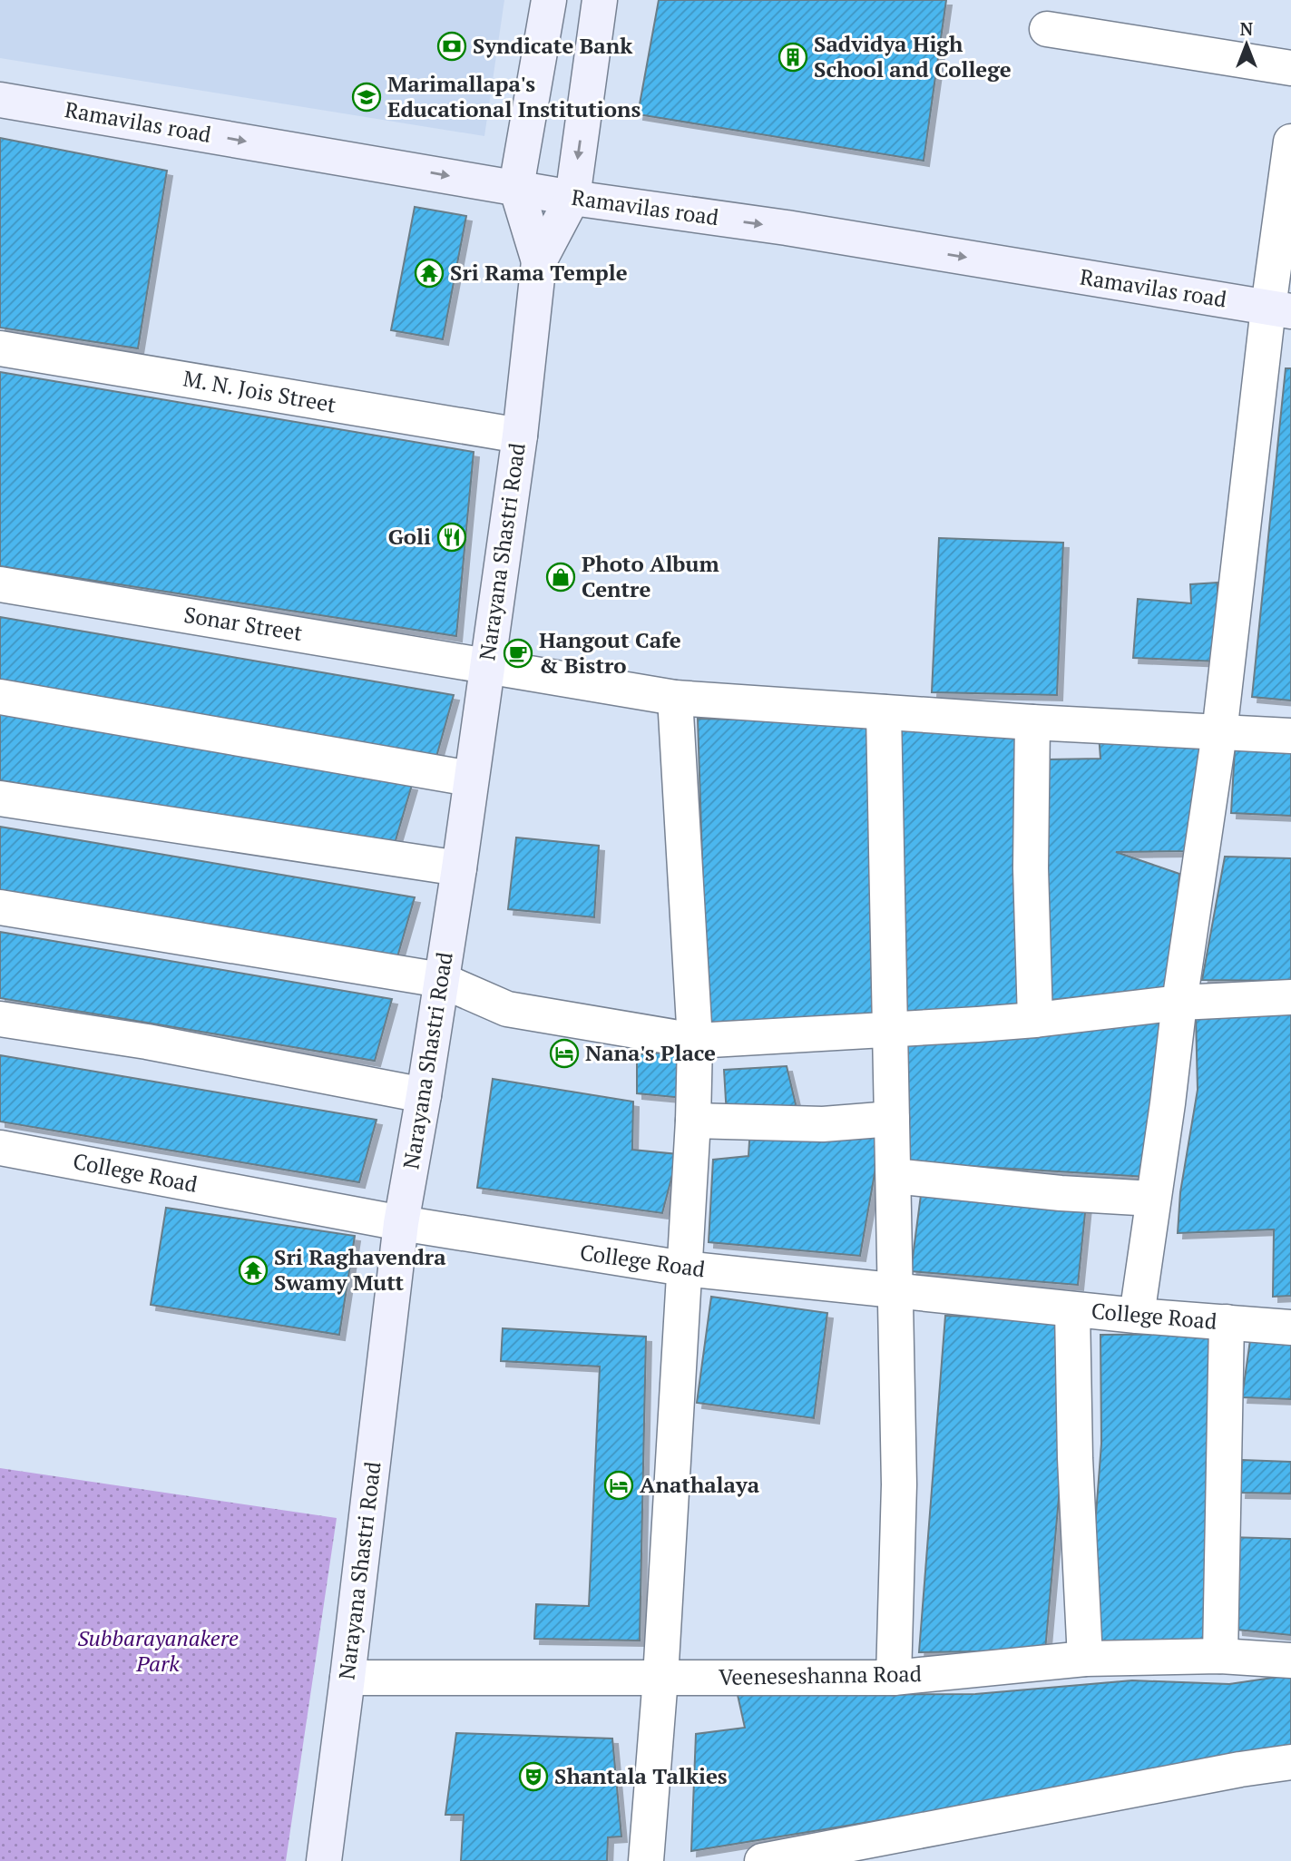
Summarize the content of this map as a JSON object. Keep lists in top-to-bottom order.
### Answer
{
  "streets": {
    "street": [
      "Ramavilas road",
      "M. N. Jois Street",
      "Narayana Shastri Road",
      "Sonar Street",
      "College Road",
      "Veeneseshanna Road"
    ]
  },
  "crossings": [
    ["Ramavilas road", "Narayana Shastri Road"],
    ["M. N. Jois Street", "Narayana Shastri Road"],
    ["Narayana Shastri Road", "Sonar Street"],
    ["Narayana Shastri Road", "College Road"],
    ["Narayana Shastri Road", "Veeneseshanna Road"]
  ],
  "one_way": ["Ramavilas road"],
  "parks": ["Subbarayanakere Park"],
  "places": {
    "bank": ["Syndicate Bank"],
    "building": ["Sadvidya High School and College"],
    "school or university": ["Marimallapa's Educational Institutions"],
    "temple": ["Sri Rama Temple", "Sri Raghavendra Swamy Mutt"],
    "restaurant": ["Goli"],
    "shop": ["Photo Album Centre"],
    "cafe": ["Hangout Cafe & Bistro"],
    "hotel": ["Nana's Place", "Anathalaya"],
    "theatre": ["Shantala Talkies"]
  },
  "north": "top"
}
